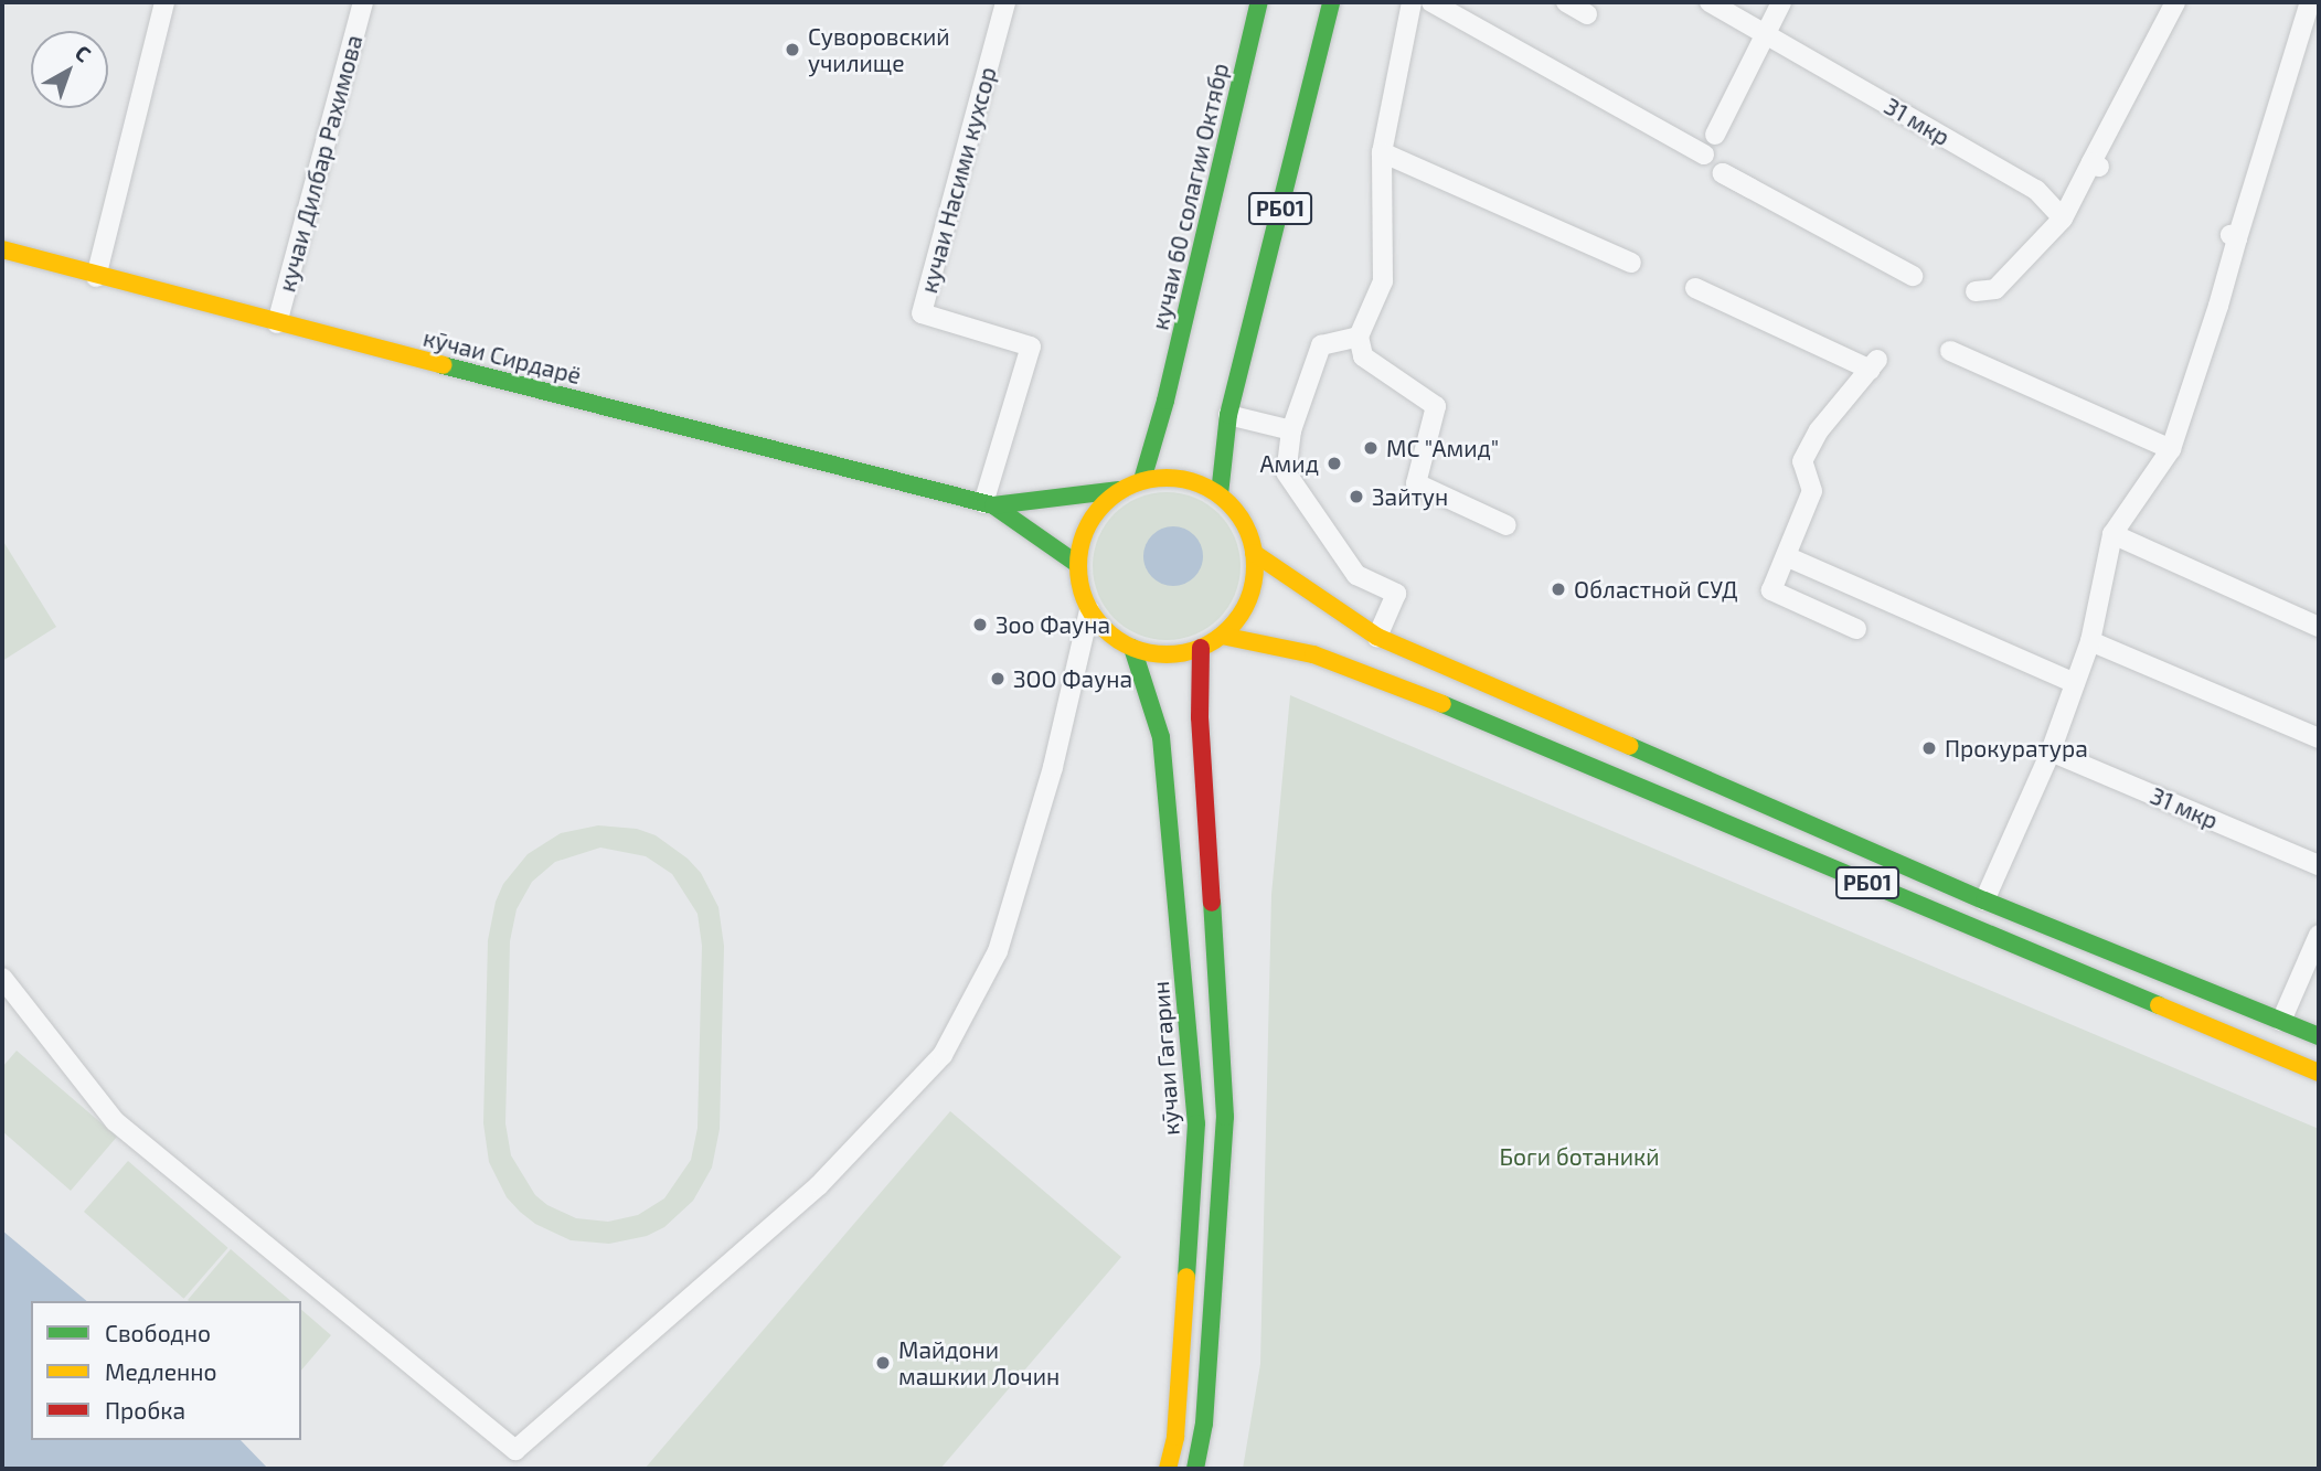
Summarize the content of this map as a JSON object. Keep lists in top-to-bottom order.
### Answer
{
  "streets": {
    "main road": [
      "кучаи 60 солагии Октябр",
      "РБ01",
      "кӯчаи Сирдарё",
      "кӯчаи Гагарин"
    ],
    "street": ["31 мкр", "кучаи Дилбар Рахимова", "кучаи Насими кухсор"]
  },
  "crossings": [
    ["кучаи Дилбар Рахимова", "кӯчаи Сирдарё"],
    ["кучаи Насими кухсор", "кӯчаи Сирдарё"],
    ["кучаи 60 солагии Октябр", "РБ01"],
    ["кучаи 60 солагии Октябр", "кӯчаи Гагарин"],
    ["РБ01", "кӯчаи Гагарин"]
  ],
  "parks": ["Боги ботаникй"],
  "places": [
    "Суворовский училище",
    "МС \"Амид\"",
    "Амид",
    "Зайтун",
    "Областной СУД",
    "Зоо Фауна",
    "ЗОО Фауна",
    "Прокуратура",
    "Майдони машкии Лочин"
  ],
  "legend": ["Свободно", "Медленно", "Пробка"],
  "north": "top right"
}
